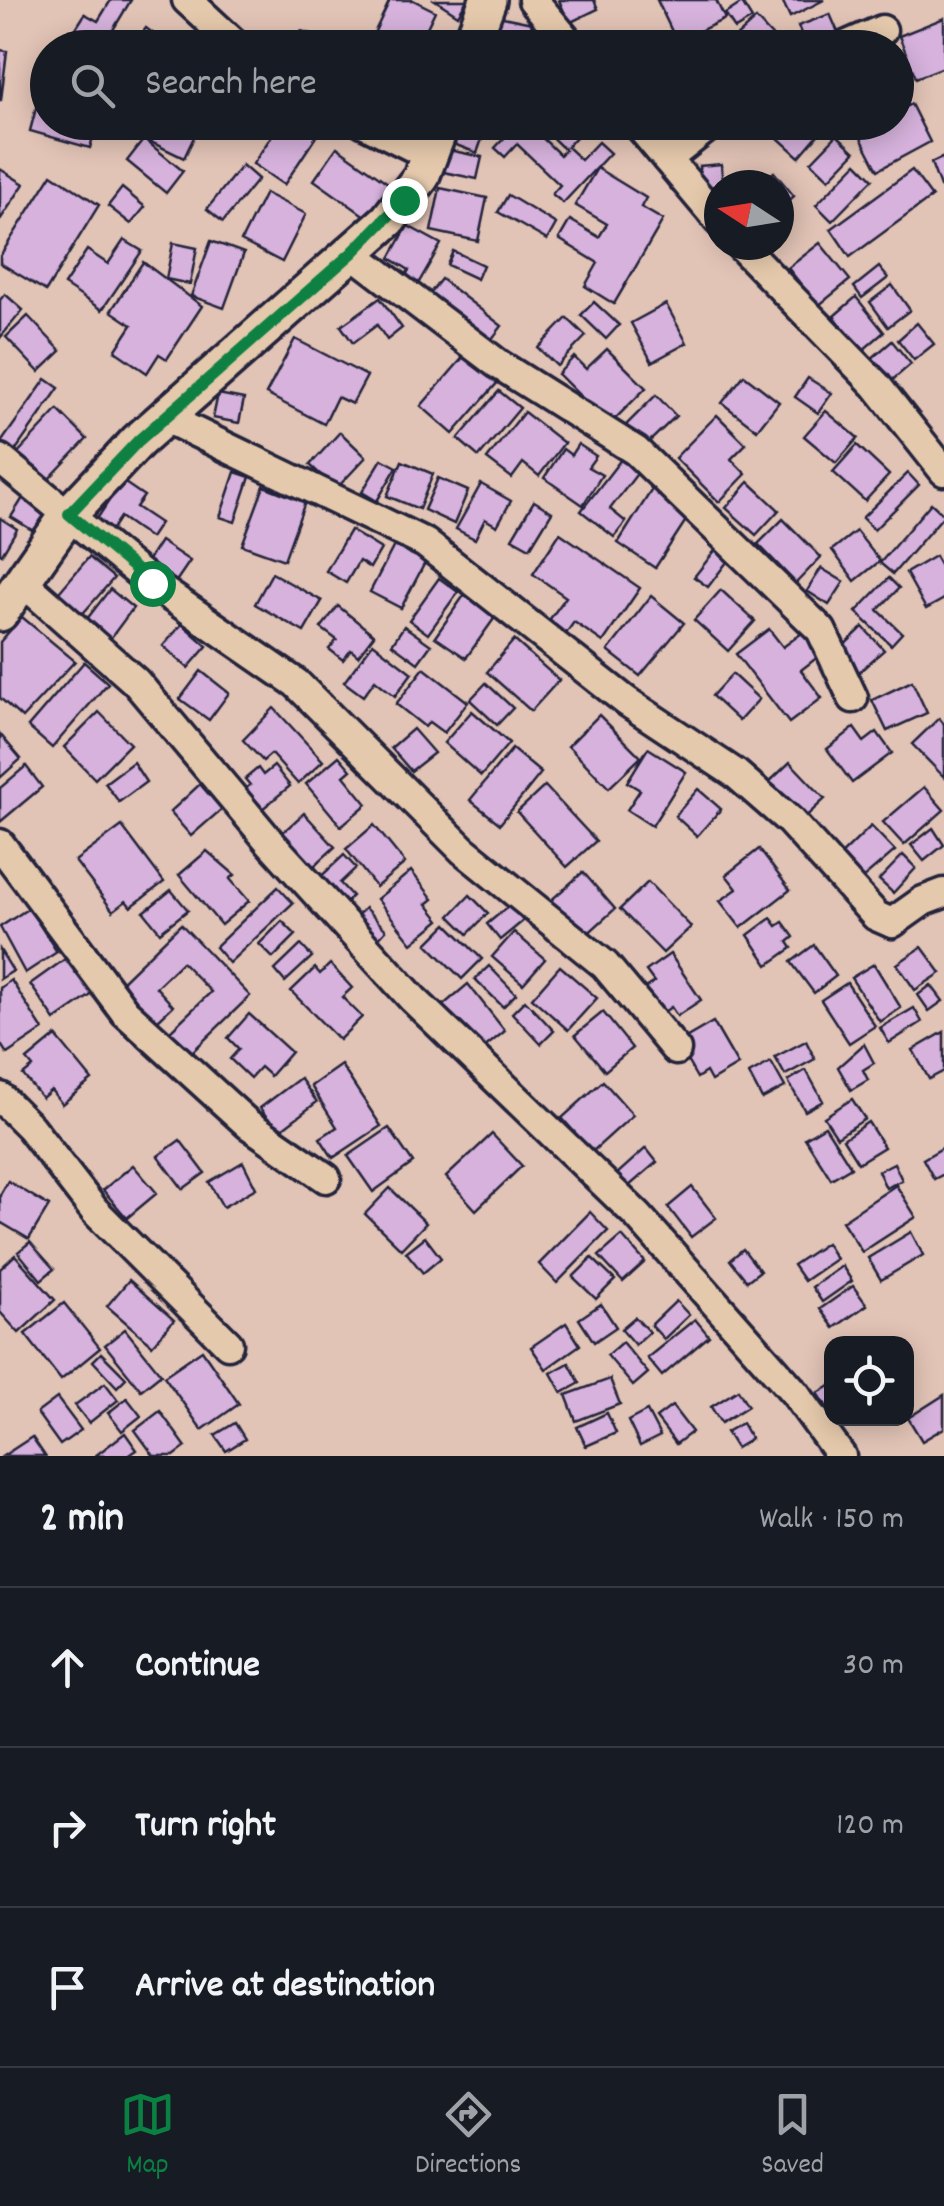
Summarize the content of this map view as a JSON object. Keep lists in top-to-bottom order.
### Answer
{
  "north": "left",
  "page": {
    "search": "Search here",
    "heading": ["2 min", "Walk · 150 m"],
    "list": [
      ["Continue", "30 m"],
      ["Turn right", "120 m"],
      "Arrive at destination"
    ],
    "nav": ["Map", "Directions", "Saved"]
  }
}
